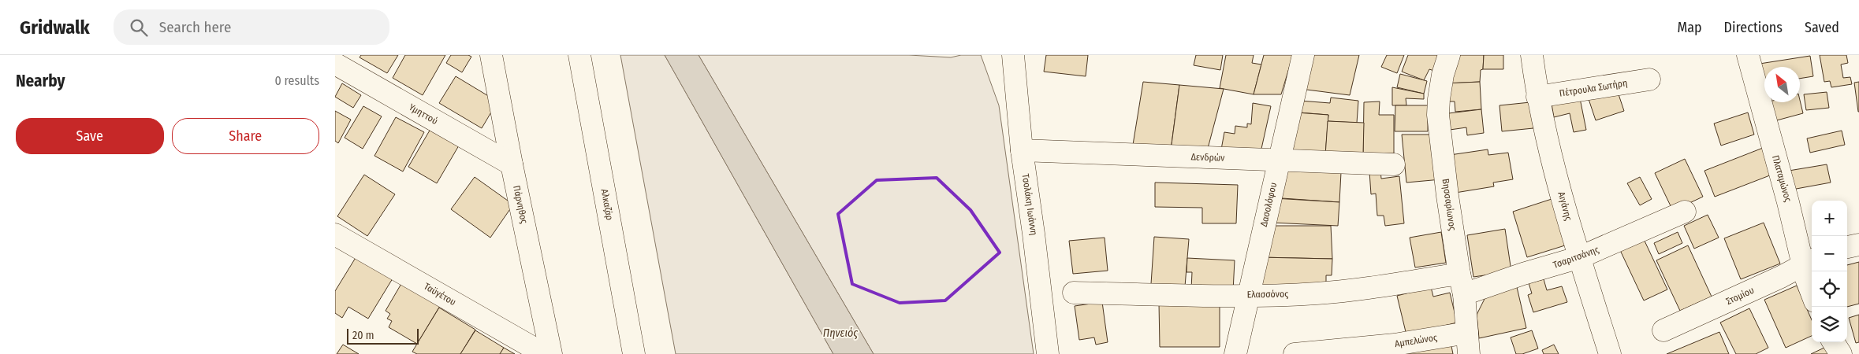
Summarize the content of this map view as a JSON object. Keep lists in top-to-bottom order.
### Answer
{
  "streets": {
    "street": [
      "Πέτρουλα Σωτήρη",
      "Υμηττού",
      "Δενδρών",
      "Πλαταμώνος",
      "Πάρνηθος",
      "Αλκαζάρ",
      "Τσολάκη Ιωάννη",
      "Δασολόφου",
      "Βησσαρίωνος",
      "Αιγάνης",
      "Τσαριτσάνης",
      "Ταϋγέτου",
      "Ελασσόνος",
      "Στομίου",
      "Αμπελώνος"
    ]
  },
  "crossings": [
    ["Πέτρουλα Σωτήρη", "Αιγάνης"],
    ["Υμηττού", "Πάρνηθος"],
    ["Δενδρών", "Τσολάκη Ιωάννη"],
    ["Δενδρών", "Δασολόφου"],
    ["Πλαταμώνος", "Στομίου"],
    ["Δασολόφου", "Ελασσόνος"],
    ["Βησσαρίωνος", "Τσαριτσάνης"],
    ["Βησσαρίωνος", "Ελασσόνος"],
    ["Βησσαρίωνος", "Αμπελώνος"],
    ["Αιγάνης", "Τσαριτσάνης"]
  ],
  "water": ["Πηνειός"],
  "scale_bar": "20 m",
  "north": "top left",
  "page": {
    "header": "Gridwalk",
    "search": "Search here",
    "nav": ["Map", "Directions", "Saved"],
    "heading": ["Nearby", "0 results"],
    "buttons": ["Save", "Share"],
    "map_buttons": ["+", "−"],
    "scale": "20 m"
  }
}
